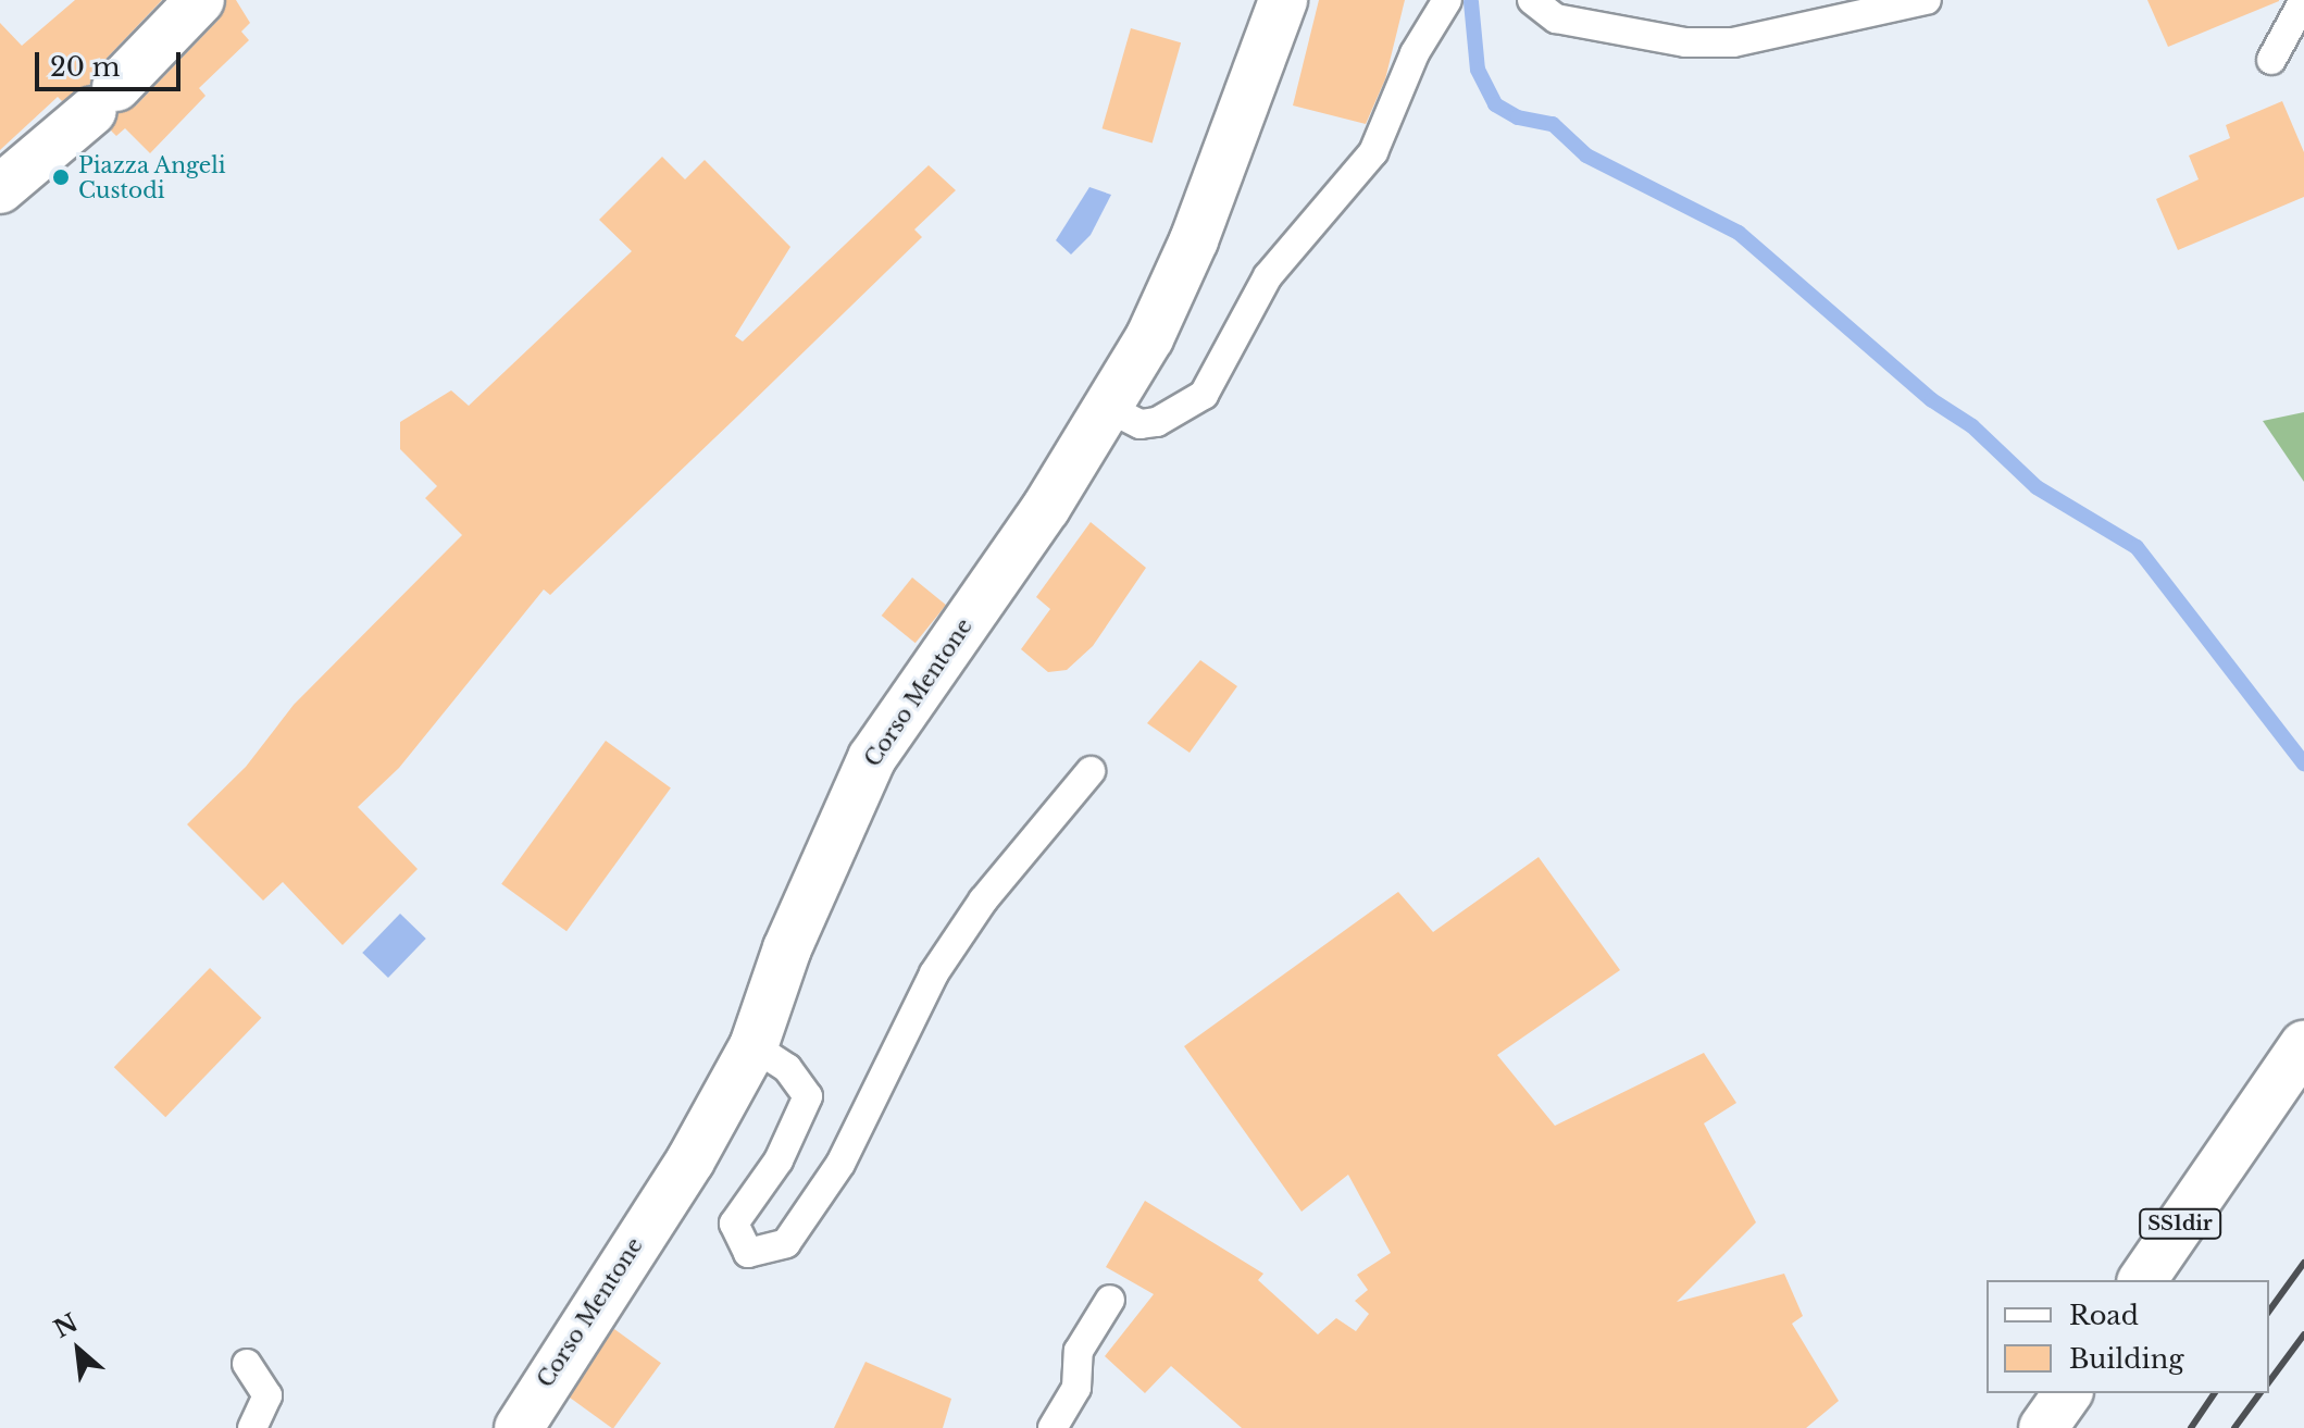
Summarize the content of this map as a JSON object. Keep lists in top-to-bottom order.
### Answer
{
  "streets": {
    "main road": ["Corso Mentone", "SS1dir"]
  },
  "places": ["Piazza Angeli Custodi"],
  "legend": ["Road", "Building"],
  "scale_bar": "20 m",
  "north": "top left"
}
